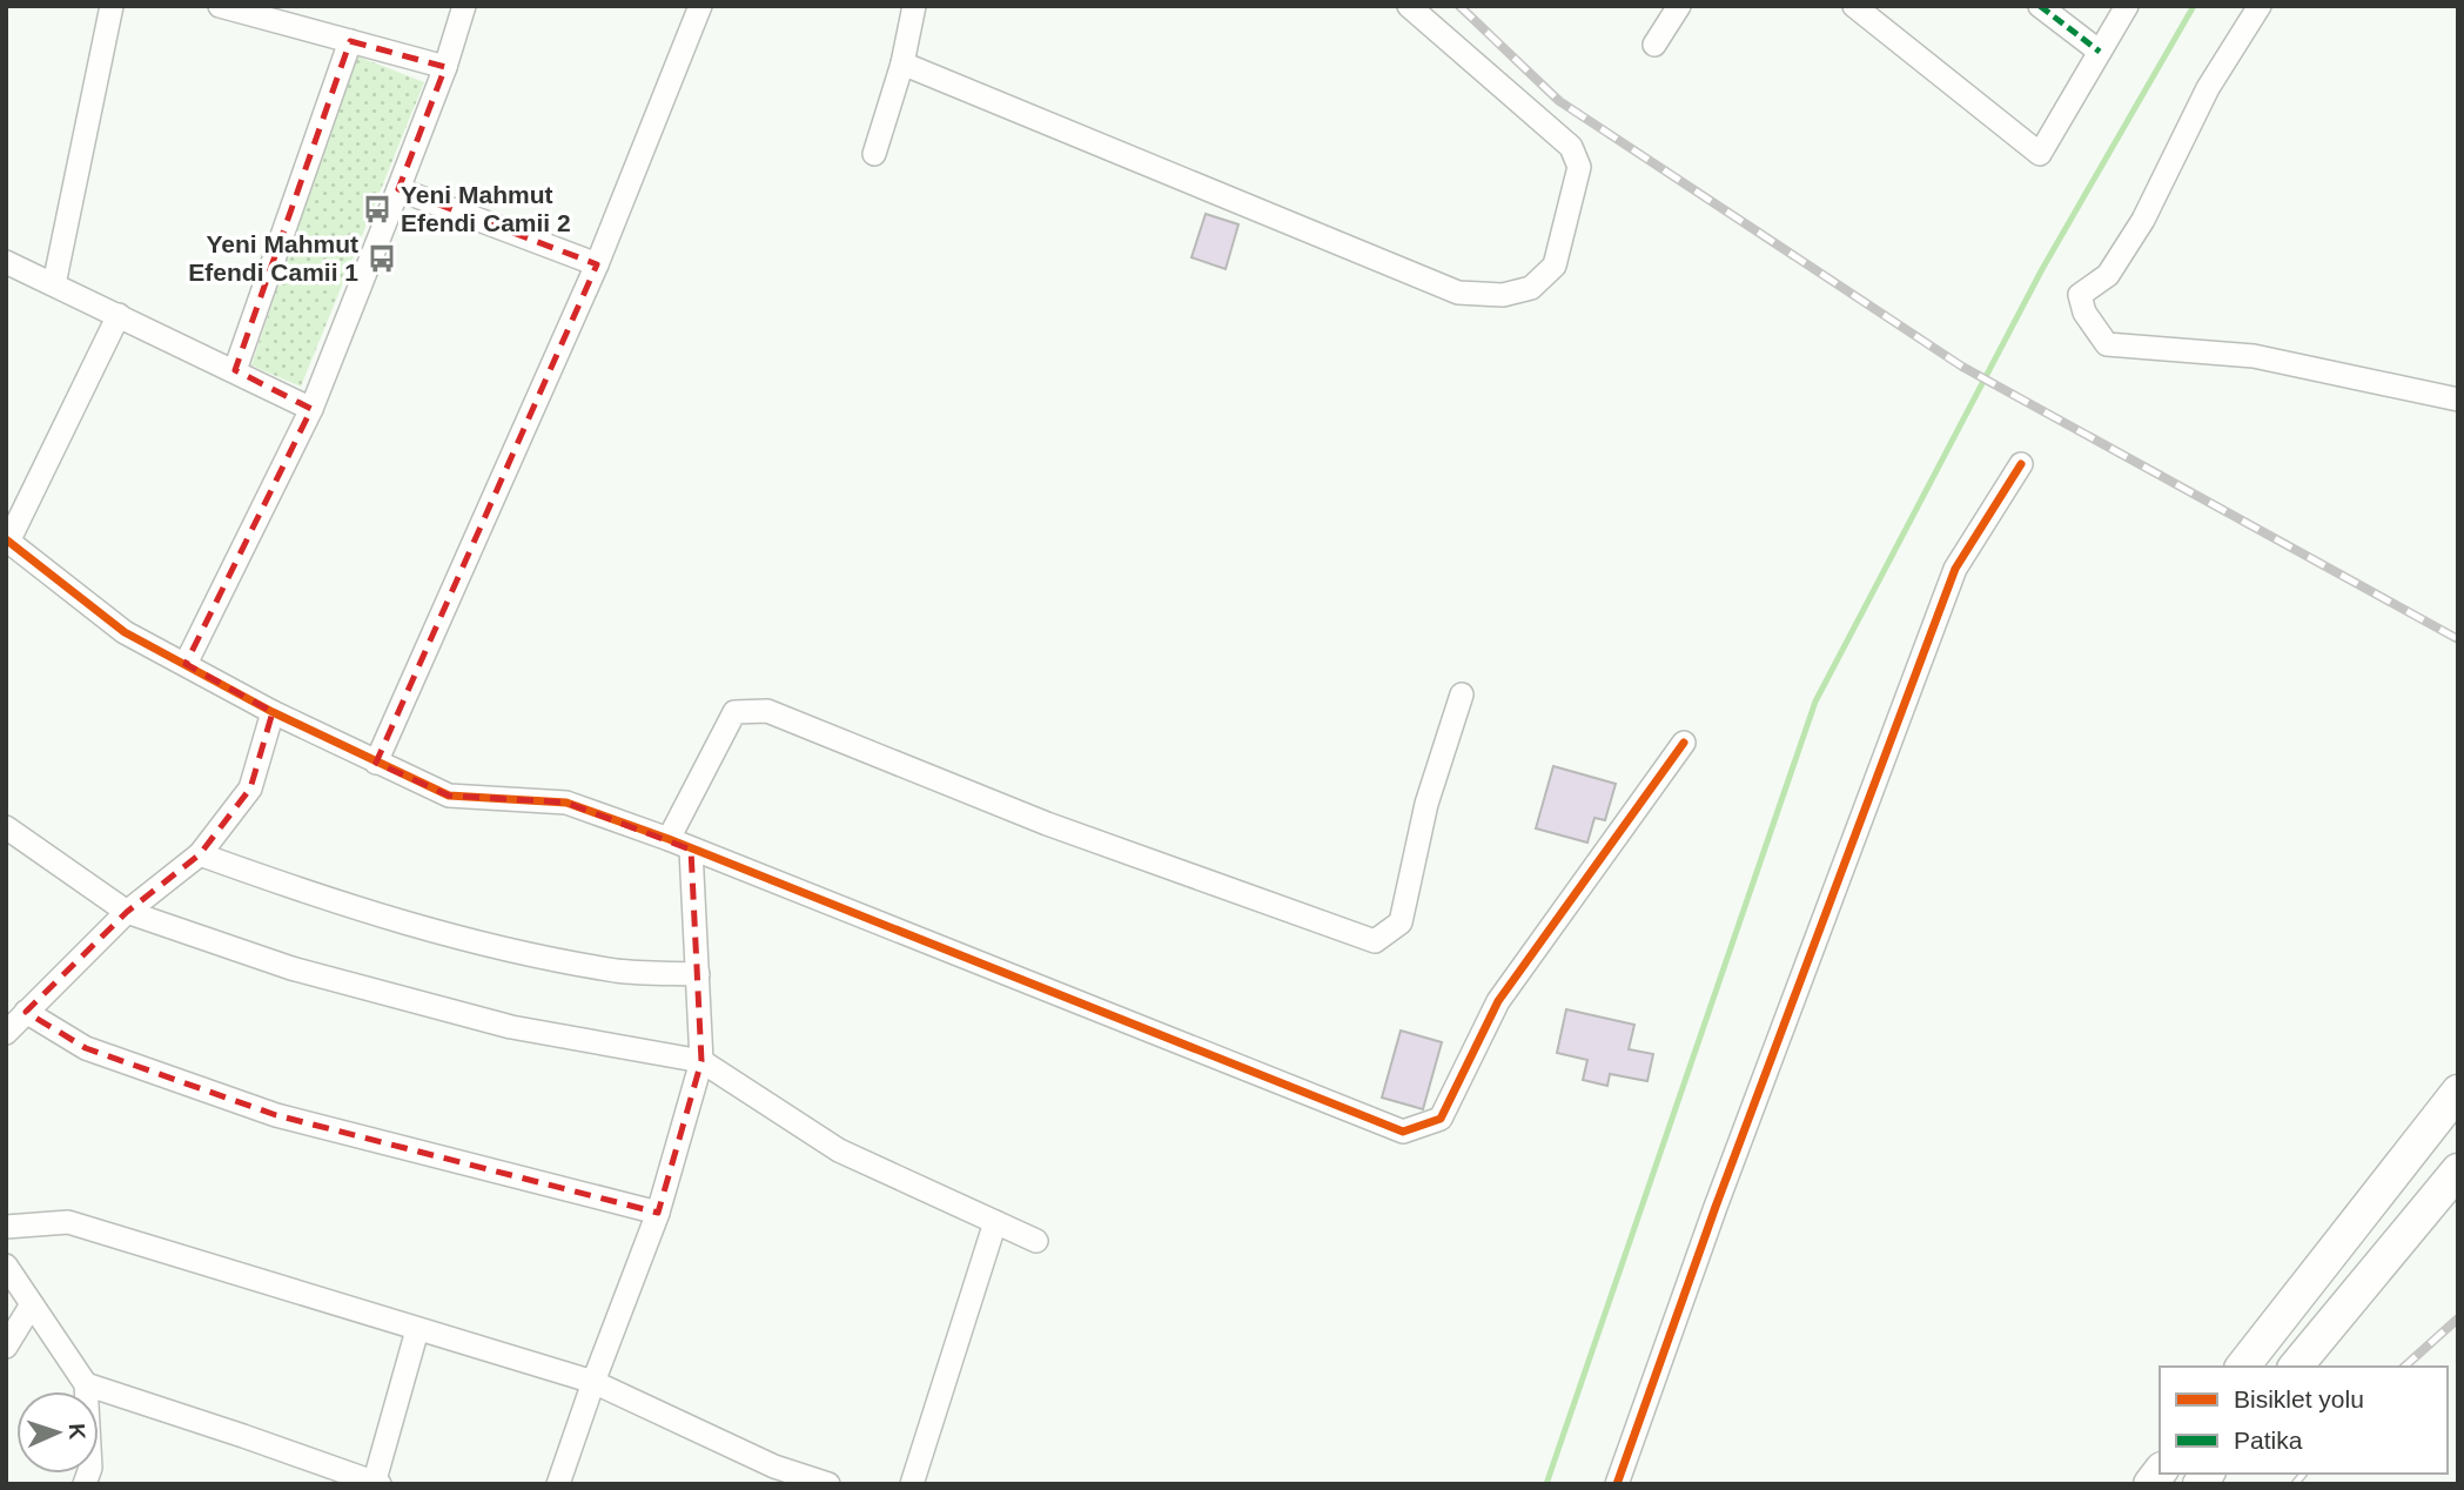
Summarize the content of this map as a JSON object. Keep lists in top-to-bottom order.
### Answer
{
  "places": {
    "bus stop": ["Yeni Mahmut Efendi Camii 2", "Yeni Mahmut Efendi Camii 1"]
  },
  "legend": ["Bisiklet yolu", "Patika"],
  "north": "right"
}
